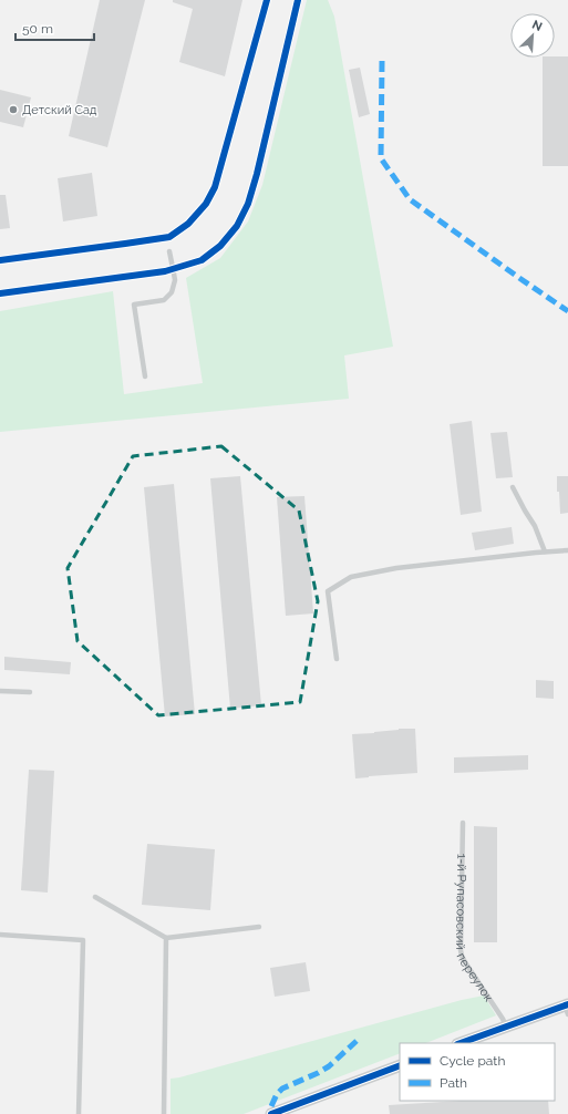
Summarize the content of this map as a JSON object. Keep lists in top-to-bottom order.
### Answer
{
  "streets": {
    "lane": ["1-й Рупасовский переулок"]
  },
  "places": ["Детский Сад"],
  "legend": ["Cycle path", "Path"],
  "scale_bar": "50 m",
  "north": "top right"
}
